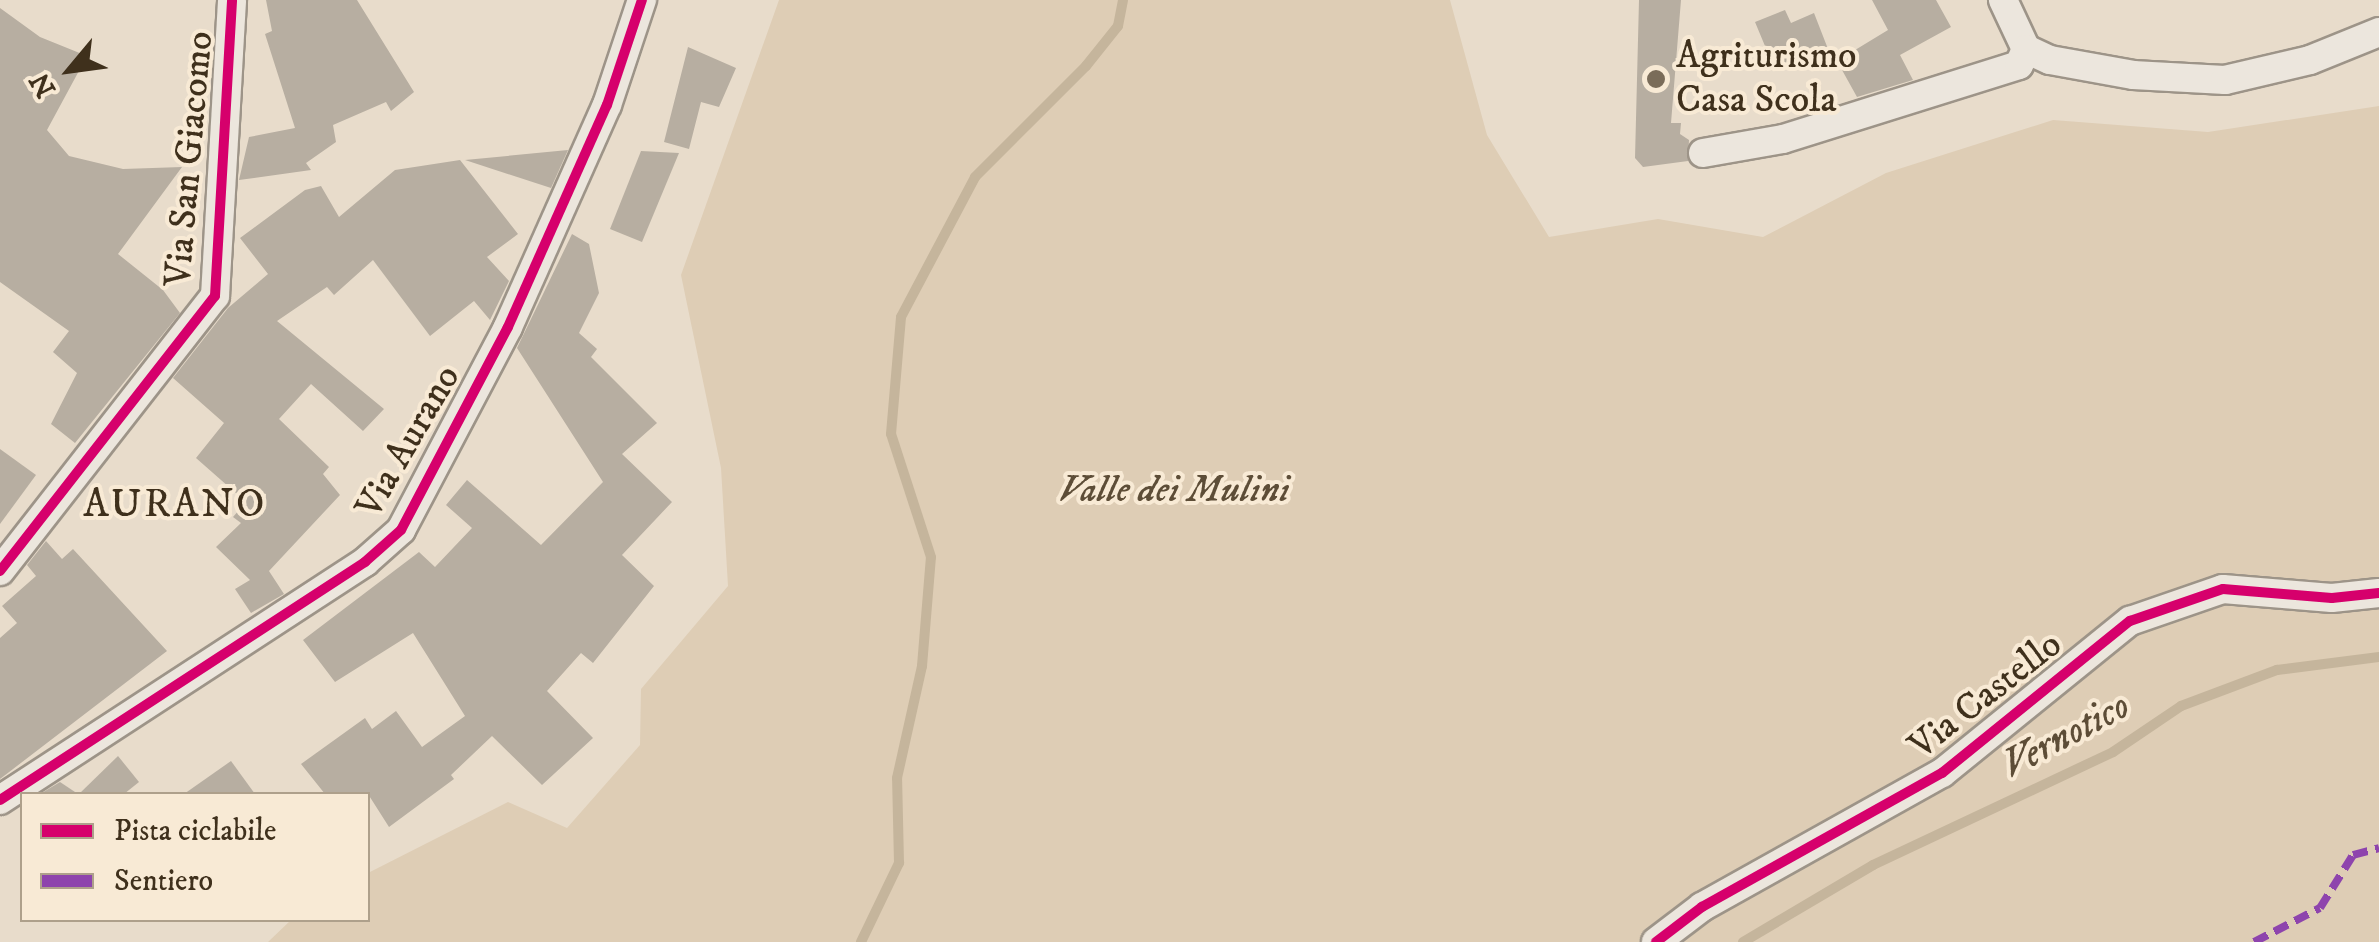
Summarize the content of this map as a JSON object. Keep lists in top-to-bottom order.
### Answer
{
  "streets": {
    "street": ["Via San Giacomo", "Via Aurano", "Via Castello"]
  },
  "districts": ["AURANO"],
  "water": ["Vernotico"],
  "parks": ["Valle dei Mulini"],
  "places": ["Agriturismo Casa Scola"],
  "legend": ["Pista ciclabile", "Sentiero"],
  "north": "bottom left"
}
